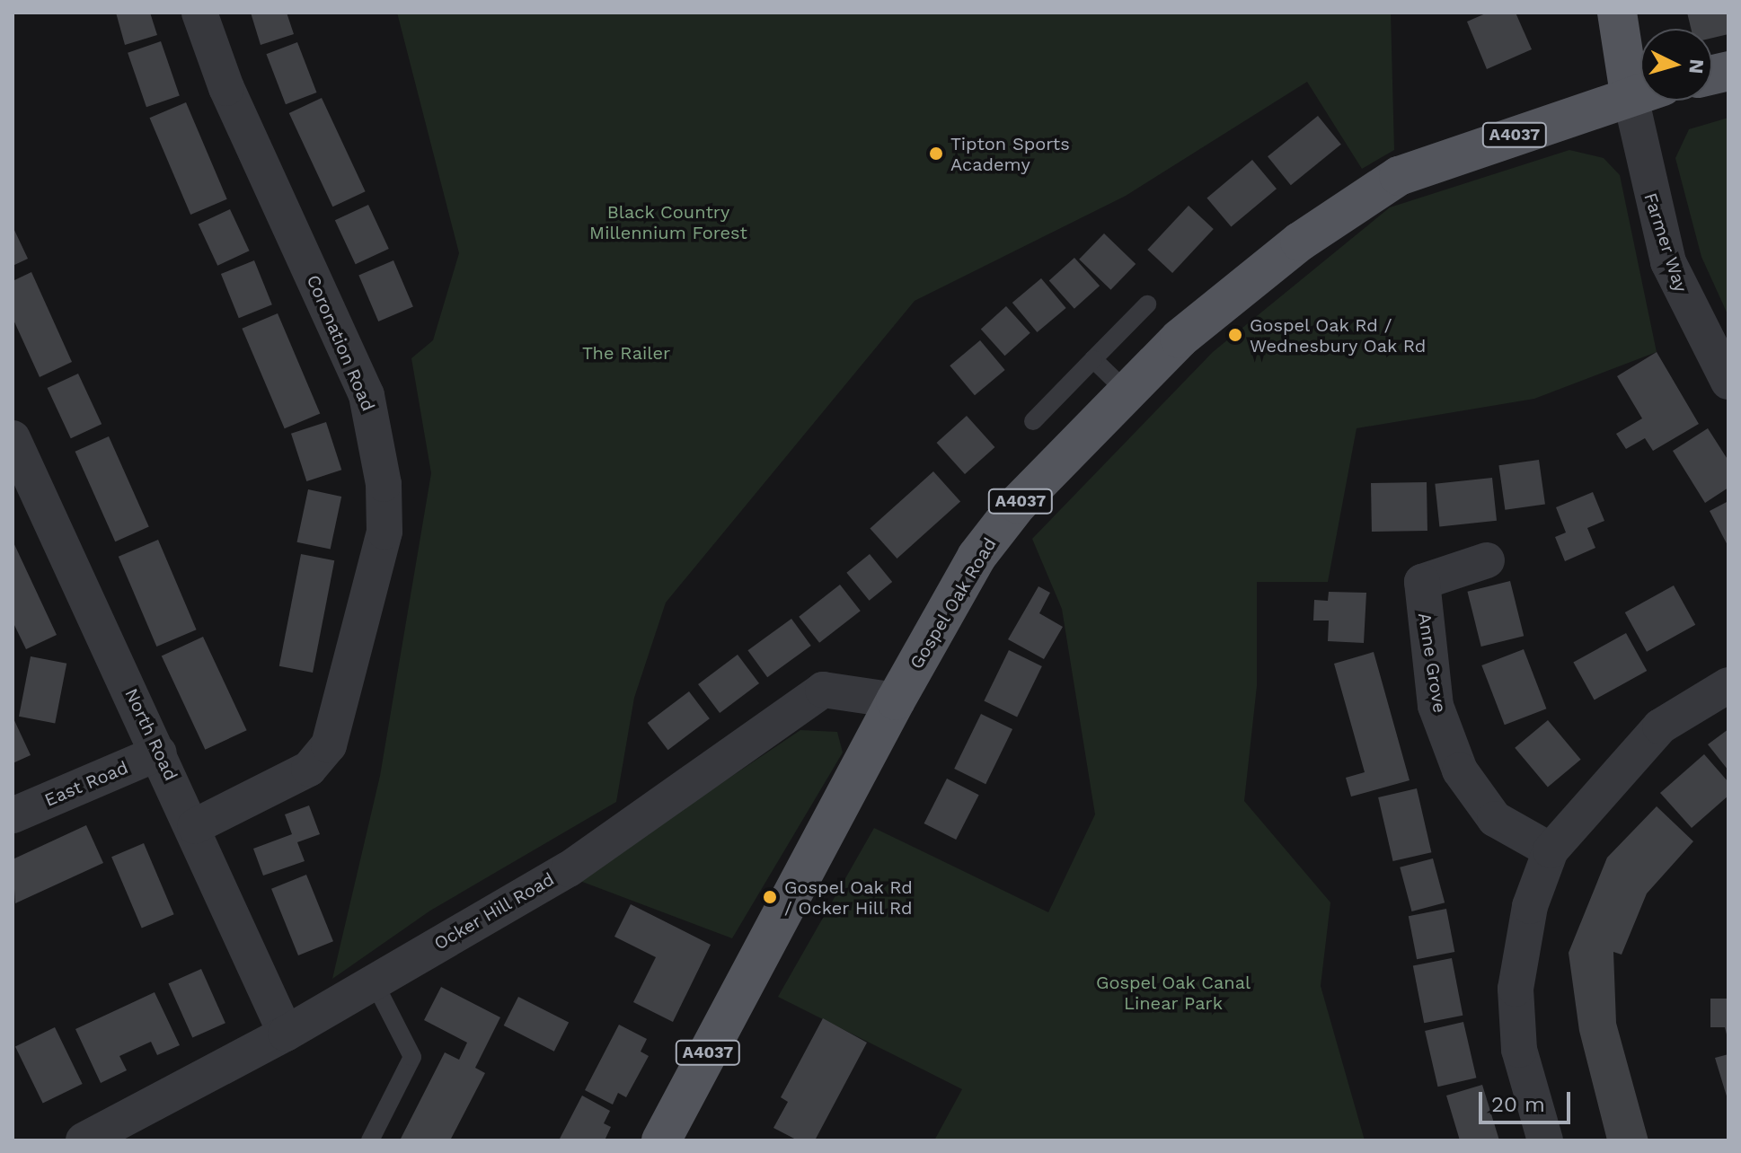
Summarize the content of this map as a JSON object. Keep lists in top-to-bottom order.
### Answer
{
  "streets": {
    "main road": ["A4037", "Gospel Oak Road"],
    "street": [
      "Farmer Way",
      "Coronation Road",
      "Anne Grove",
      "North Road",
      "East Road",
      "Ocker Hill Road"
    ]
  },
  "crossings": [
    ["Coronation Road", "North Road"],
    ["Gospel Oak Road", "Ocker Hill Road"],
    ["North Road", "East Road"],
    ["North Road", "Ocker Hill Road"]
  ],
  "parks": ["Black Country Millennium Forest", "The Railer", "Gospel Oak Canal Linear Park"],
  "places": ["Tipton Sports Academy", "Gospel Oak Rd / Wednesbury Oak Rd", "Gospel Oak Rd / Ocker Hill Rd"],
  "scale_bar": "20 m",
  "north": "right"
}
